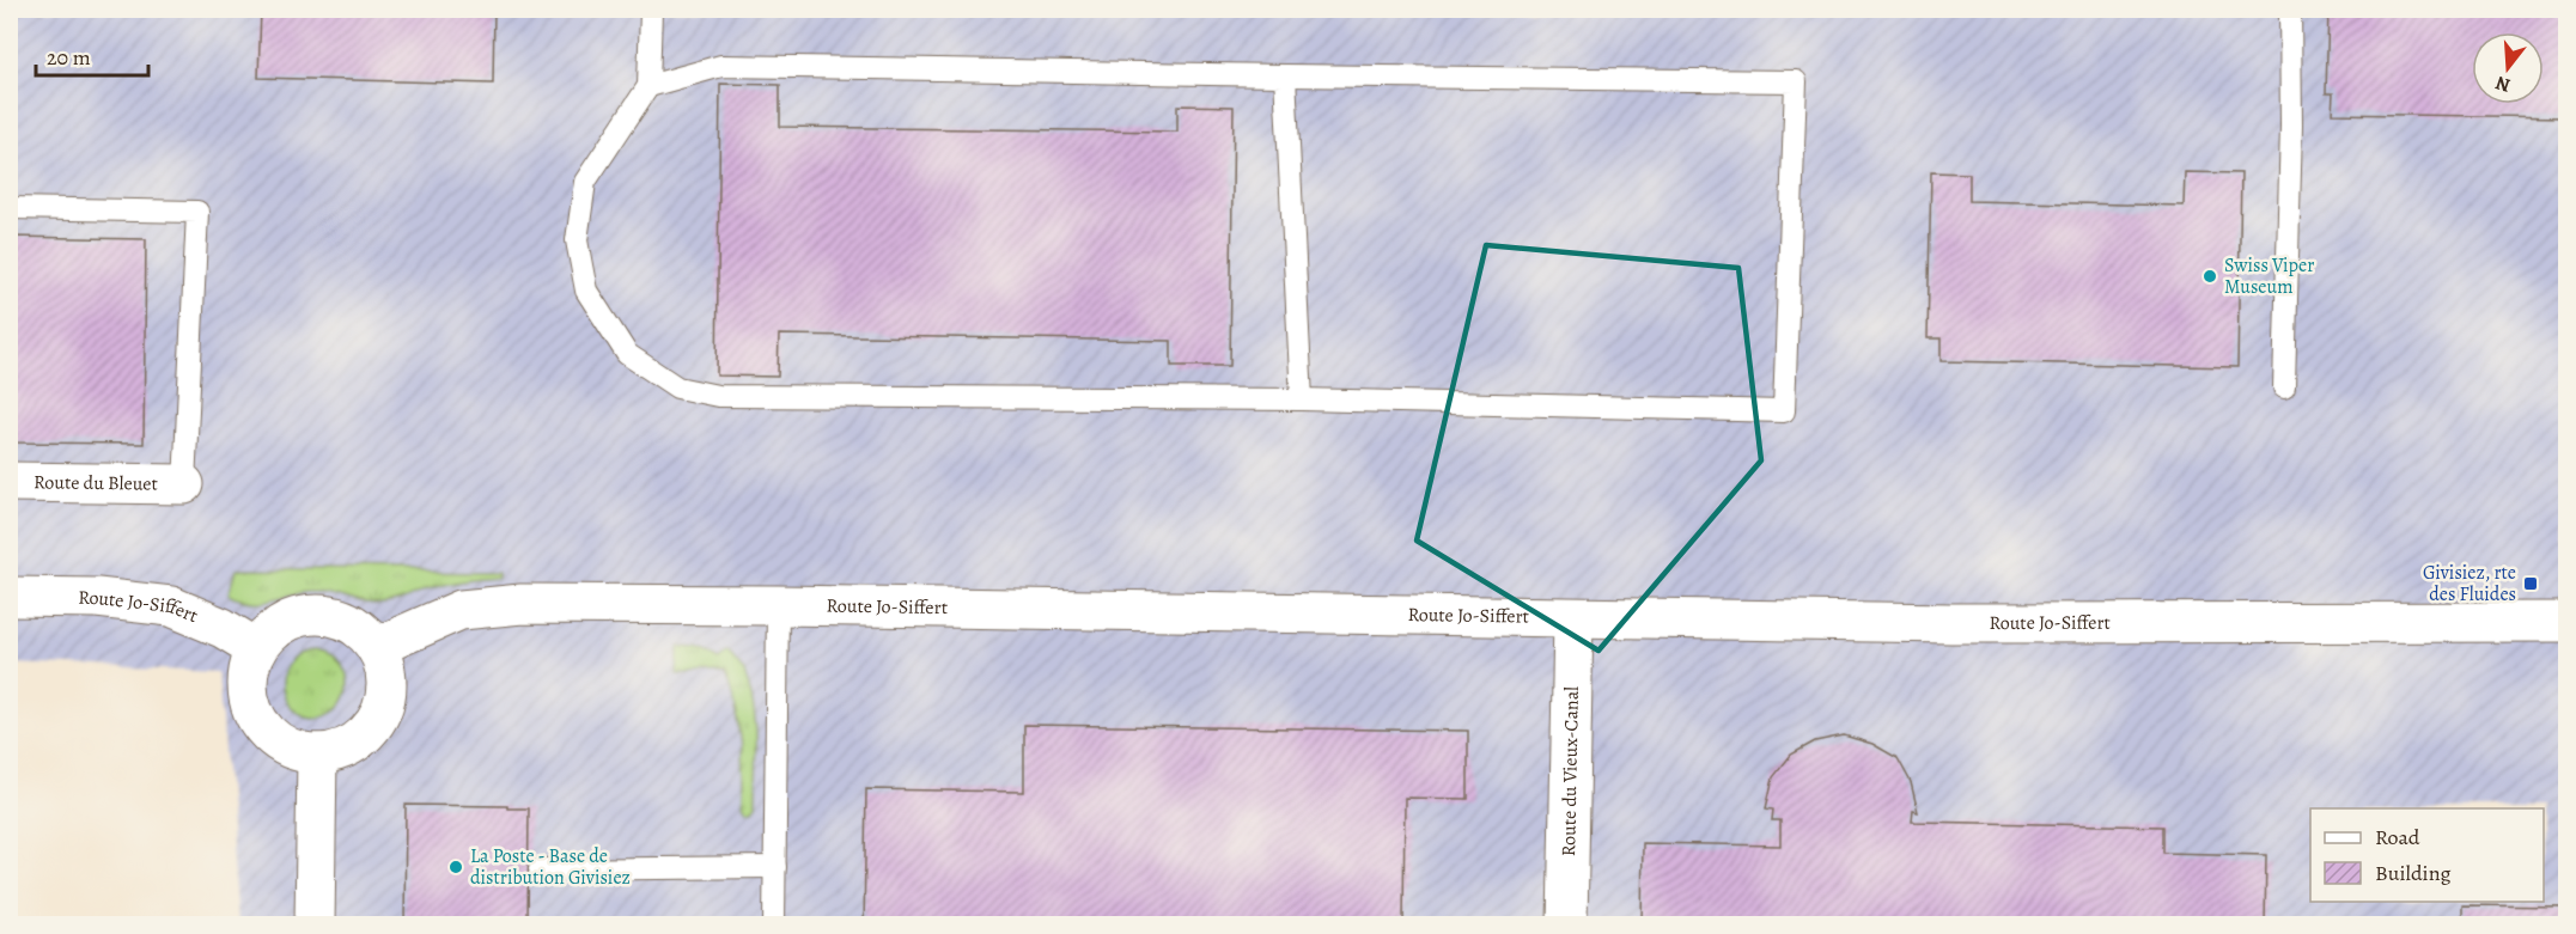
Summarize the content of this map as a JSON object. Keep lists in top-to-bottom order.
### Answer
{
  "streets": {
    "street": ["Route du Bleuet", "Route Jo-Siffert", "Route du Vieux-Canal"]
  },
  "crossings": [
    ["Route Jo-Siffert", "Route du Vieux-Canal"]
  ],
  "places": {
    "other": ["Swiss Viper Museum", "La Poste - Base de distribution Givisiez"],
    "transit": ["Givisiez, rte des Fluides"]
  },
  "legend": ["Road", "Building"],
  "scale_bar": "20 m",
  "north": "bottom"
}
